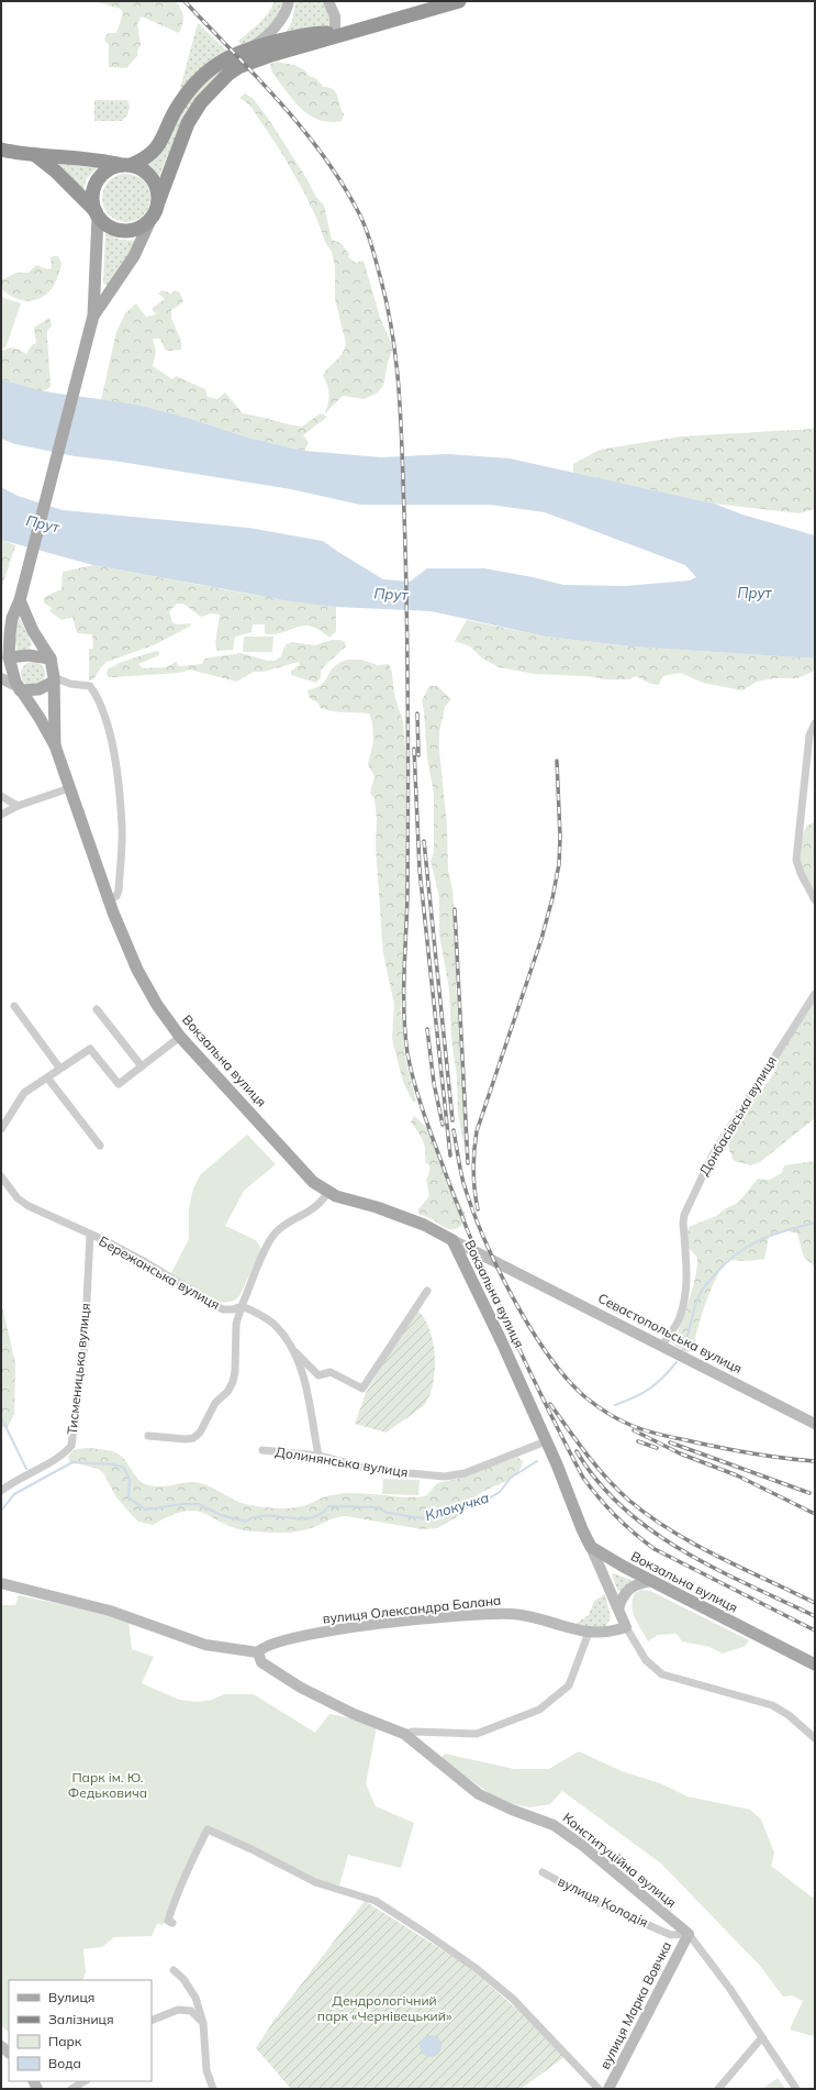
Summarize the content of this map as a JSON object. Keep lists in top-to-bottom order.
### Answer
{
  "streets": {
    "main road": ["Вокзальна вулиця"],
    "street": [
      "Донбасівська вулиця",
      "Бережанська вулиця",
      "Севастопольська вулиця",
      "Тисменицька вулиця",
      "Долинянська вулиця",
      "вулиця Олександра Балана",
      "Конституційна вулиця",
      "вулиця Колодія",
      "вулиця Марка Вовчка"
    ]
  },
  "crossings": [
    ["Вокзальна вулиця", "Севастопольська вулиця"],
    ["Вокзальна вулиця", "Долинянська вулиця"],
    ["Донбасівська вулиця", "Севастопольська вулиця"],
    ["Бережанська вулиця", "Тисменицька вулиця"],
    ["вулиця Олександра Балана", "Конституційна вулиця"],
    ["Конституційна вулиця", "вулиця Колодія"],
    ["Конституційна вулиця", "вулиця Марка Вовчка"],
    ["вулиця Колодія", "вулиця Марка Вовчка"]
  ],
  "water": ["Прут", "Клокучка"],
  "parks": ["Парк ім. Ю. Федьковича", "Дендрологічний парк «Чернівецький»"],
  "legend": [
    "Вулиця",
    "Залізниця",
    "Парк",
    "Вода"
  ]
}
